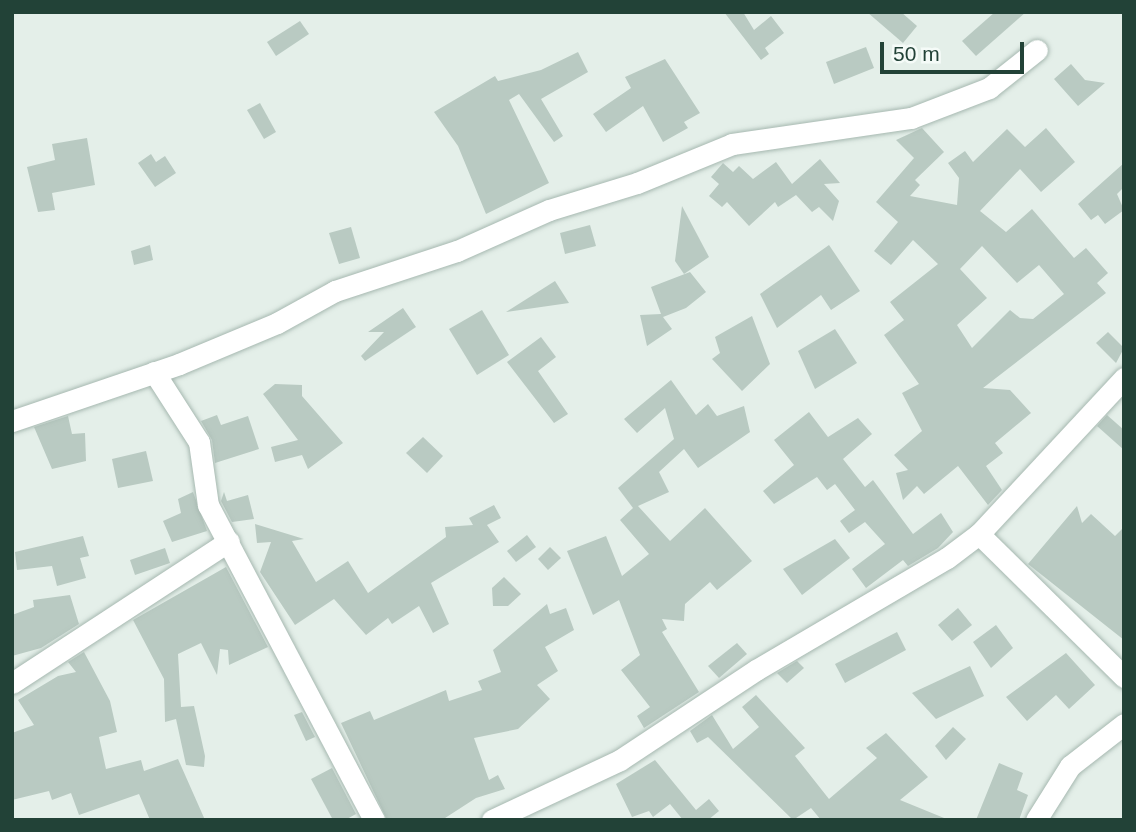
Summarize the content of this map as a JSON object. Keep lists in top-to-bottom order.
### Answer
{
  "scale_bar": "50 m"
}
